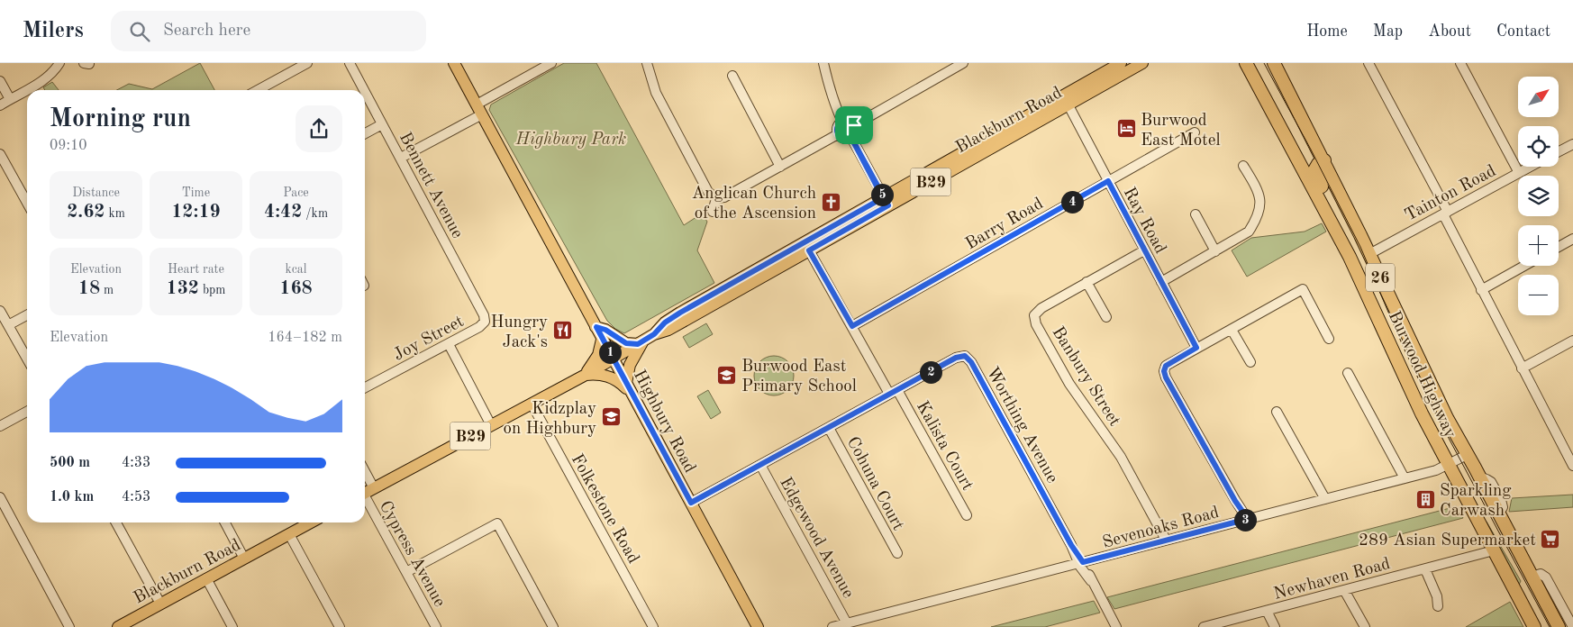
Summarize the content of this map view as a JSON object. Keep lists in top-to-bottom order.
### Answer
{
  "streets": {
    "highway": ["26", "Burwood Highway"],
    "main road": ["Blackburn Road", "B29", "Highbury Road"],
    "street": [
      "Bennett Avenue",
      "Tainton Road",
      "Ray Road",
      "Barry Road",
      "Joy Street",
      "Banbury Street",
      "Worthing Avenue",
      "Kalista Court",
      "Cohuna Court",
      "Folkestone Road",
      "Sevenoaks Road",
      "Edgewood Avenue",
      "Cypress Avenue",
      "Newhaven Road"
    ]
  },
  "crossings": [
    ["Blackburn Road", "Ray Road"],
    ["Blackburn Road", "Highbury Road"],
    ["Blackburn Road", "Kalista Court"],
    ["Blackburn Road", "Folkestone Road"],
    ["Bennett Avenue", "Joy Street"],
    ["Tainton Road", "Burwood Highway"],
    ["Ray Road", "Barry Road"],
    ["Ray Road", "Banbury Street"],
    ["Barry Road", "Kalista Court"],
    ["Burwood Highway", "Sevenoaks Road"],
    ["Burwood Highway", "Newhaven Road"],
    ["Banbury Street", "Sevenoaks Road"],
    ["Highbury Road", "Worthing Avenue"],
    ["Worthing Avenue", "Kalista Court"],
    ["Worthing Avenue", "Cohuna Court"],
    ["Worthing Avenue", "Sevenoaks Road"],
    ["Worthing Avenue", "Edgewood Avenue"],
    ["Sevenoaks Road", "Edgewood Avenue"]
  ],
  "parks": ["Highbury Park"],
  "places": {
    "hotel": ["Burwood East Motel"],
    "church": ["Anglican Church of the Ascension"],
    "restaurant": ["Hungry Jack's"],
    "school or university": ["Burwood East Primary School", "Kidzplay on Highbury"],
    "building": ["Sparkling Carwash"],
    "supermarket": ["289 Asian Supermarket"]
  },
  "north": "top right",
  "page": {
    "header": "Milers",
    "search": "Search here",
    "nav": [
      "Home",
      "Map",
      "About",
      "Contact"
    ],
    "map_buttons": ["+", "−"],
    "heading": ["Morning run", "09:10"],
    "stats": [
      ["Distance", "2.62 km"],
      ["Time", "12:19"],
      ["Pace", "4:42 /km"],
      ["Elevation", "18 m"],
      ["Heart rate", "132 bpm"],
      ["kcal", "168"]
    ],
    "pins": [
      "5",
      "4",
      "1",
      "2",
      "3"
    ],
    "chart": ["Elevation", "164–182 m"],
    "list": [
      {
        "name": "500 m",
        "note": "4:33"
      },
      {
        "name": "1.0 km",
        "note": "4:53"
      }
    ]
  }
}
